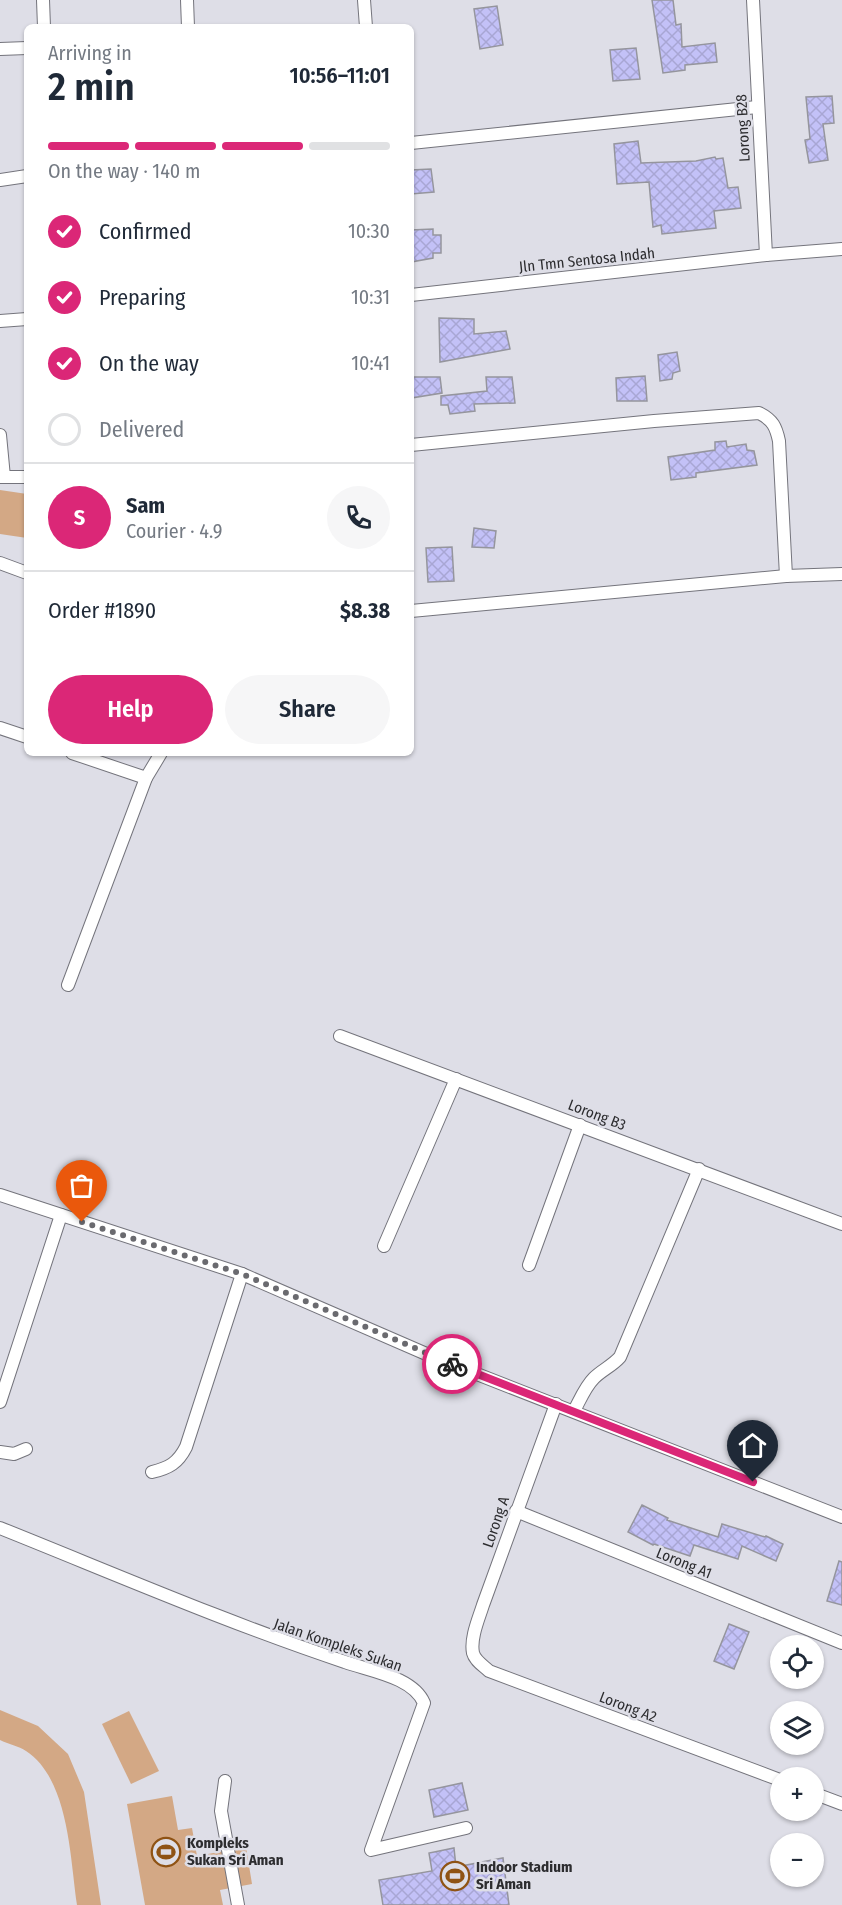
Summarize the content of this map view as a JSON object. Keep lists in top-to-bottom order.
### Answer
{
  "streets": {
    "street": [
      "Lorong B28",
      "Jln Tmn Sentosa Indah",
      "Lorong B3",
      "Lorong A",
      "Lorong A1",
      "Jalan Kompleks Sukan",
      "Lorong A2"
    ]
  },
  "crossings": [
    ["Lorong B28", "Jln Tmn Sentosa Indah"],
    ["Lorong A", "Lorong A1"],
    ["Lorong A", "Lorong A2"]
  ],
  "places": {
    "sports": ["Kompleks Sukan Sri Aman", "Indoor Stadium Sri Aman"]
  },
  "page": {
    "heading": ["2 min", "Arriving in", "10:56–11:01"],
    "panel": [
      "Sam",
      "Courier · 4.9",
      "Order #1890",
      "$8.38"
    ],
    "bar": "On the way · 140 m",
    "list": [
      ["Confirmed", "10:30"],
      ["Preparing", "10:31"],
      ["On the way", "10:41"],
      "Delivered"
    ],
    "round": "S",
    "buttons": ["Help", "Share"],
    "map_buttons": ["+", "−"]
  }
}
